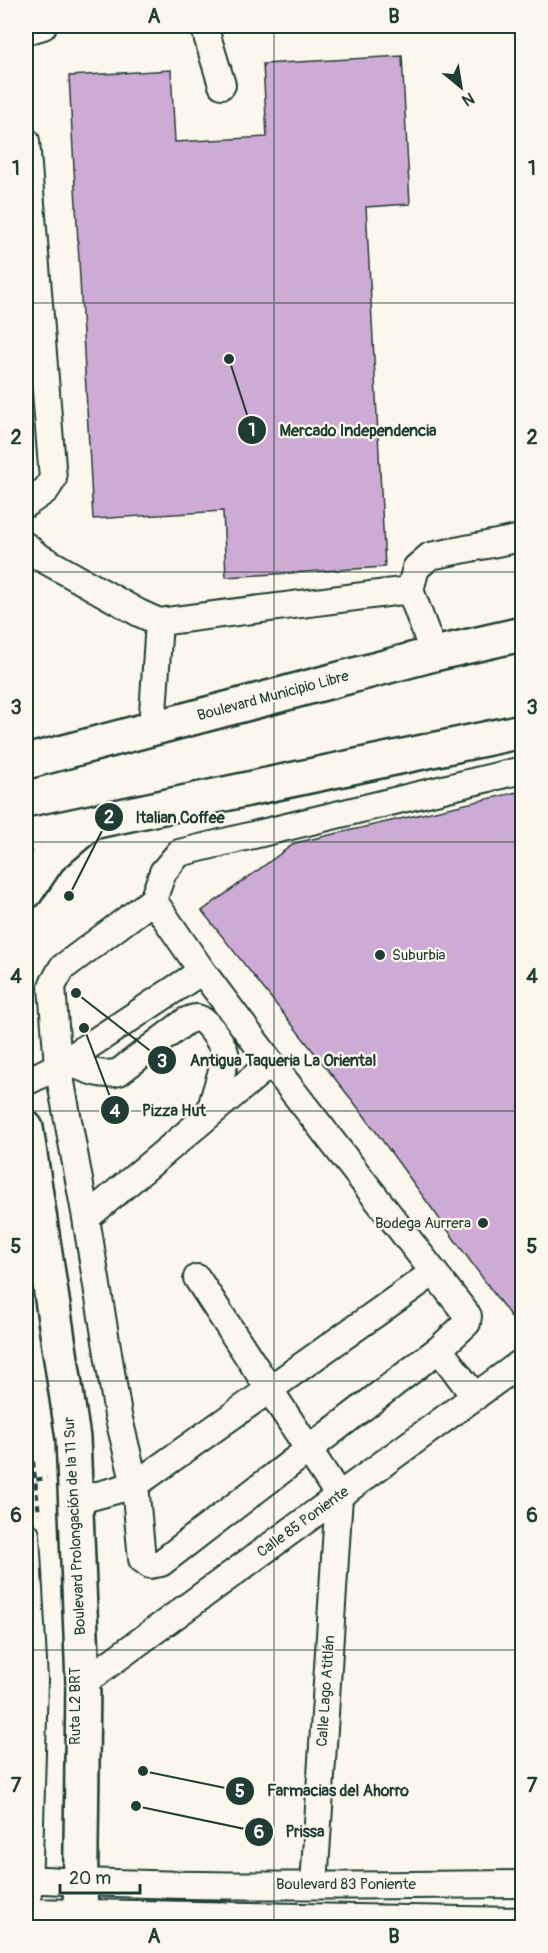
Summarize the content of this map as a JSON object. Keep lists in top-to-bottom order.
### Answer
{
  "streets": {
    "main road": ["Boulevard Municipio Libre", "Boulevard Prolongación de la 11 Sur"],
    "street": [
      "Calle 85 Poniente",
      "Calle Lago Atitlán",
      "Ruta L2 BRT",
      "Boulevard 83 Poniente"
    ]
  },
  "crossings": [
    ["Calle 85 Poniente", "Boulevard Prolongación de la 11 Sur"],
    ["Calle 85 Poniente", "Calle Lago Atitlán"],
    ["Boulevard Prolongación de la 11 Sur", "Ruta L2 BRT"],
    ["Boulevard Prolongación de la 11 Sur", "Boulevard 83 Poniente"],
    ["Calle Lago Atitlán", "Boulevard 83 Poniente"],
    ["Ruta L2 BRT", "Boulevard 83 Poniente"]
  ],
  "places": [
    "Mercado Independencia",
    "Italian Coffee",
    "Suburbia",
    "Antigua Taqueria La Oriental",
    "Pizza Hut",
    "Bodega Aurrera",
    "Farmacias del Ahorro",
    "Prissa"
  ],
  "scale_bar": "20 m",
  "north": "bottom right",
  "grid": {
    "columns": ["A", "B"],
    "rows": [
      "1",
      "2",
      "3",
      "4",
      "5",
      "6",
      "7"
    ]
  }
}
